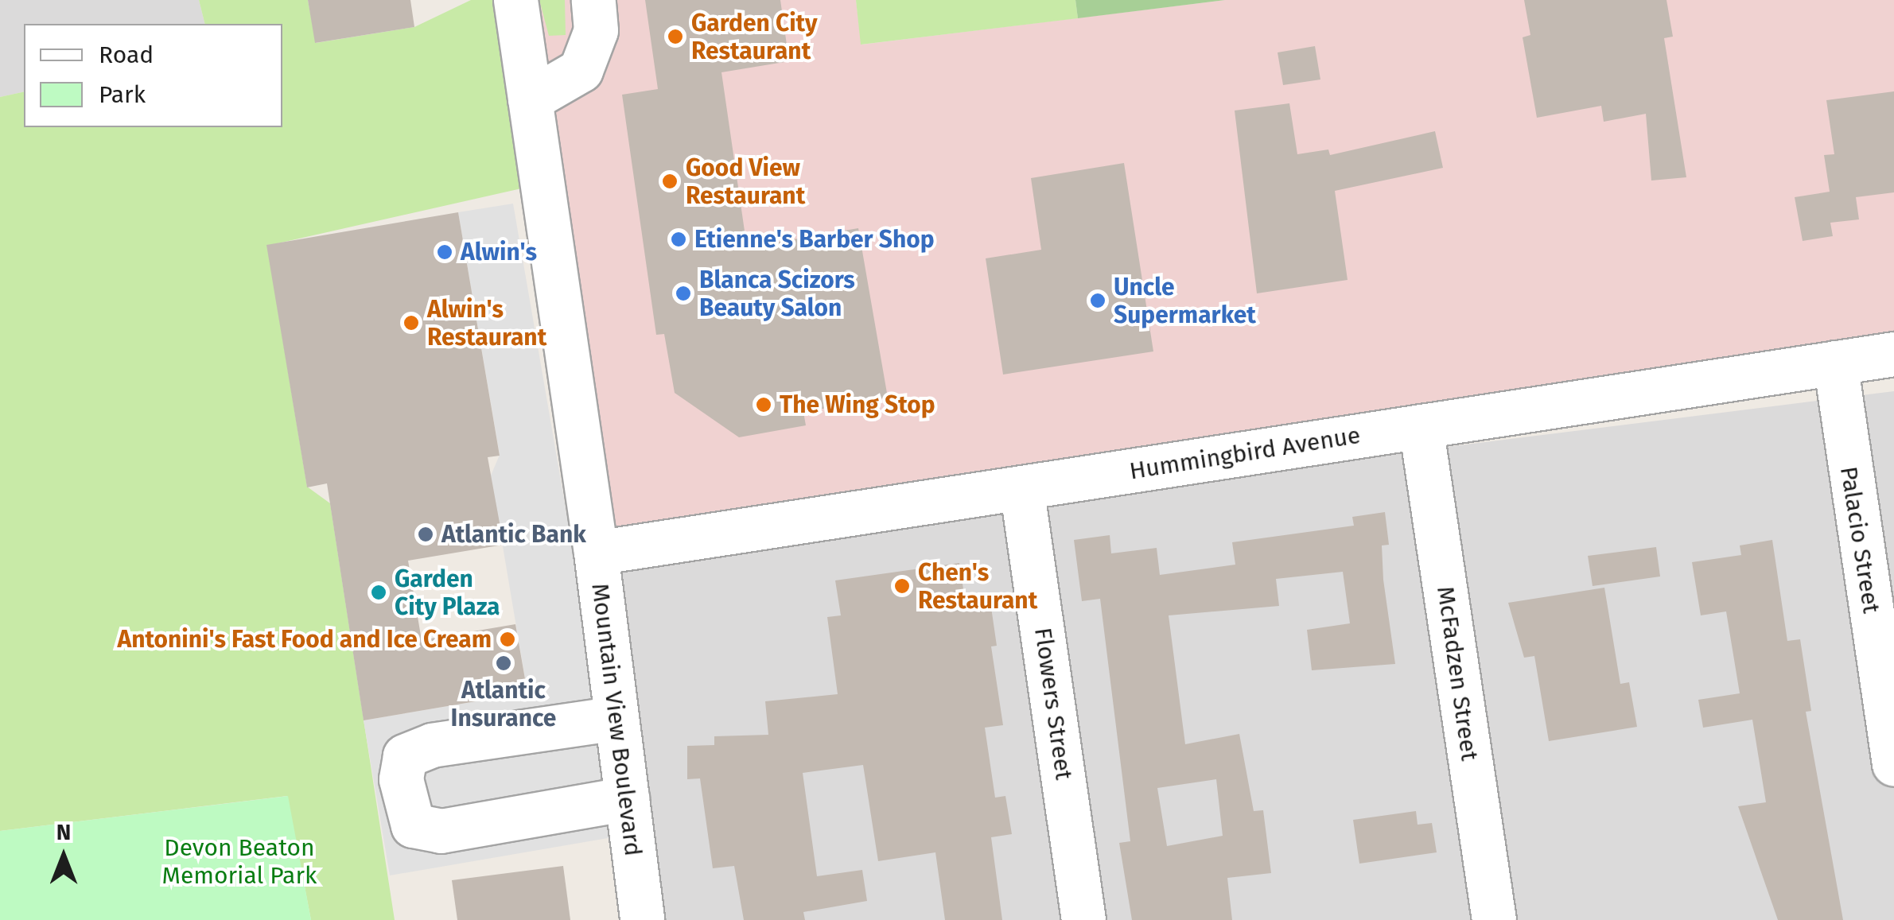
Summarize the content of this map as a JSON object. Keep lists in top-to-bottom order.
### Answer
{
  "streets": {
    "street": [
      "Hummingbird Avenue",
      "Palacio Street",
      "McFadzen Street",
      "Flowers Street",
      "Mountain View Boulevard"
    ]
  },
  "crossings": [
    ["Hummingbird Avenue", "Palacio Street"],
    ["Hummingbird Avenue", "McFadzen Street"],
    ["Hummingbird Avenue", "Flowers Street"],
    ["Hummingbird Avenue", "Mountain View Boulevard"]
  ],
  "parks": ["Devon Beaton Memorial Park"],
  "places": [
    "Garden City Restaurant",
    "Good View Restaurant",
    "Etienne's Barber Shop",
    "Alwin's",
    "Blanca Scizors Beauty Salon",
    "Uncle Supermarket",
    "Alwin's Restaurant",
    "The Wing Stop",
    "Atlantic Bank",
    "Chen's Restaurant",
    "Garden City Plaza",
    "Antonini's Fast Food and Ice Cream",
    "Atlantic Insurance"
  ],
  "legend": ["Road", "Park"],
  "north": "top"
}
